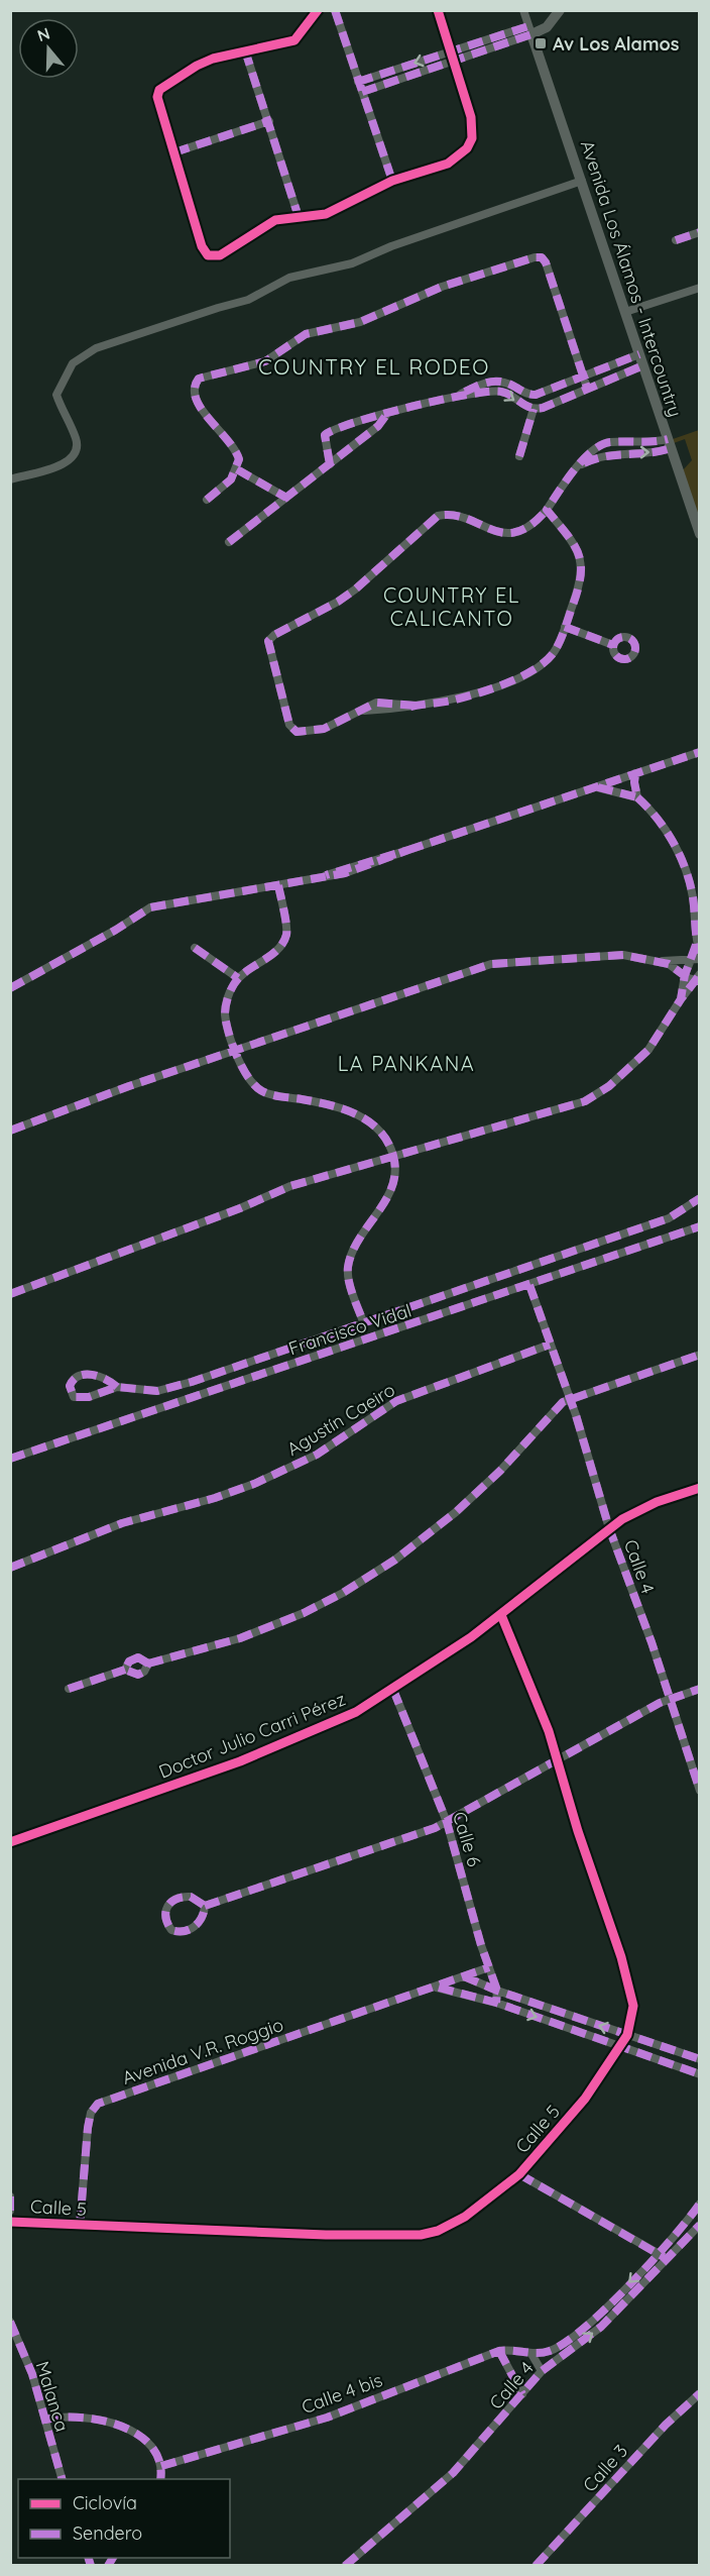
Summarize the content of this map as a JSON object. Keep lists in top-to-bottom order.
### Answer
{
  "streets": {
    "main road": ["Avenida Los Álamos - Intercountry"],
    "street": [
      "Francisco Vidal",
      "Agustín Caeiro",
      "Calle 4",
      "Doctor Julio Carri Pérez",
      "Calle 6",
      "Avenida V.R. Roggio",
      "Calle 5",
      "Calle 4 bis",
      "Malanca",
      "Calle 3"
    ]
  },
  "crossings": [
    ["Francisco Vidal", "Calle 4"],
    ["Agustín Caeiro", "Calle 4"],
    ["Calle 4", "Doctor Julio Carri Pérez"],
    ["Calle 4", "Calle 4 bis"],
    ["Doctor Julio Carri Pérez", "Calle 6"],
    ["Doctor Julio Carri Pérez", "Calle 5"],
    ["Calle 6", "Avenida V.R. Roggio"],
    ["Avenida V.R. Roggio", "Calle 5"]
  ],
  "districts": ["COUNTRY EL RODEO", "COUNTRY EL CALICANTO", "LA PANKANA"],
  "places": {
    "transit": ["Av Los Alamos"]
  },
  "legend": ["Ciclovía", "Sendero"],
  "north": "top"
}
